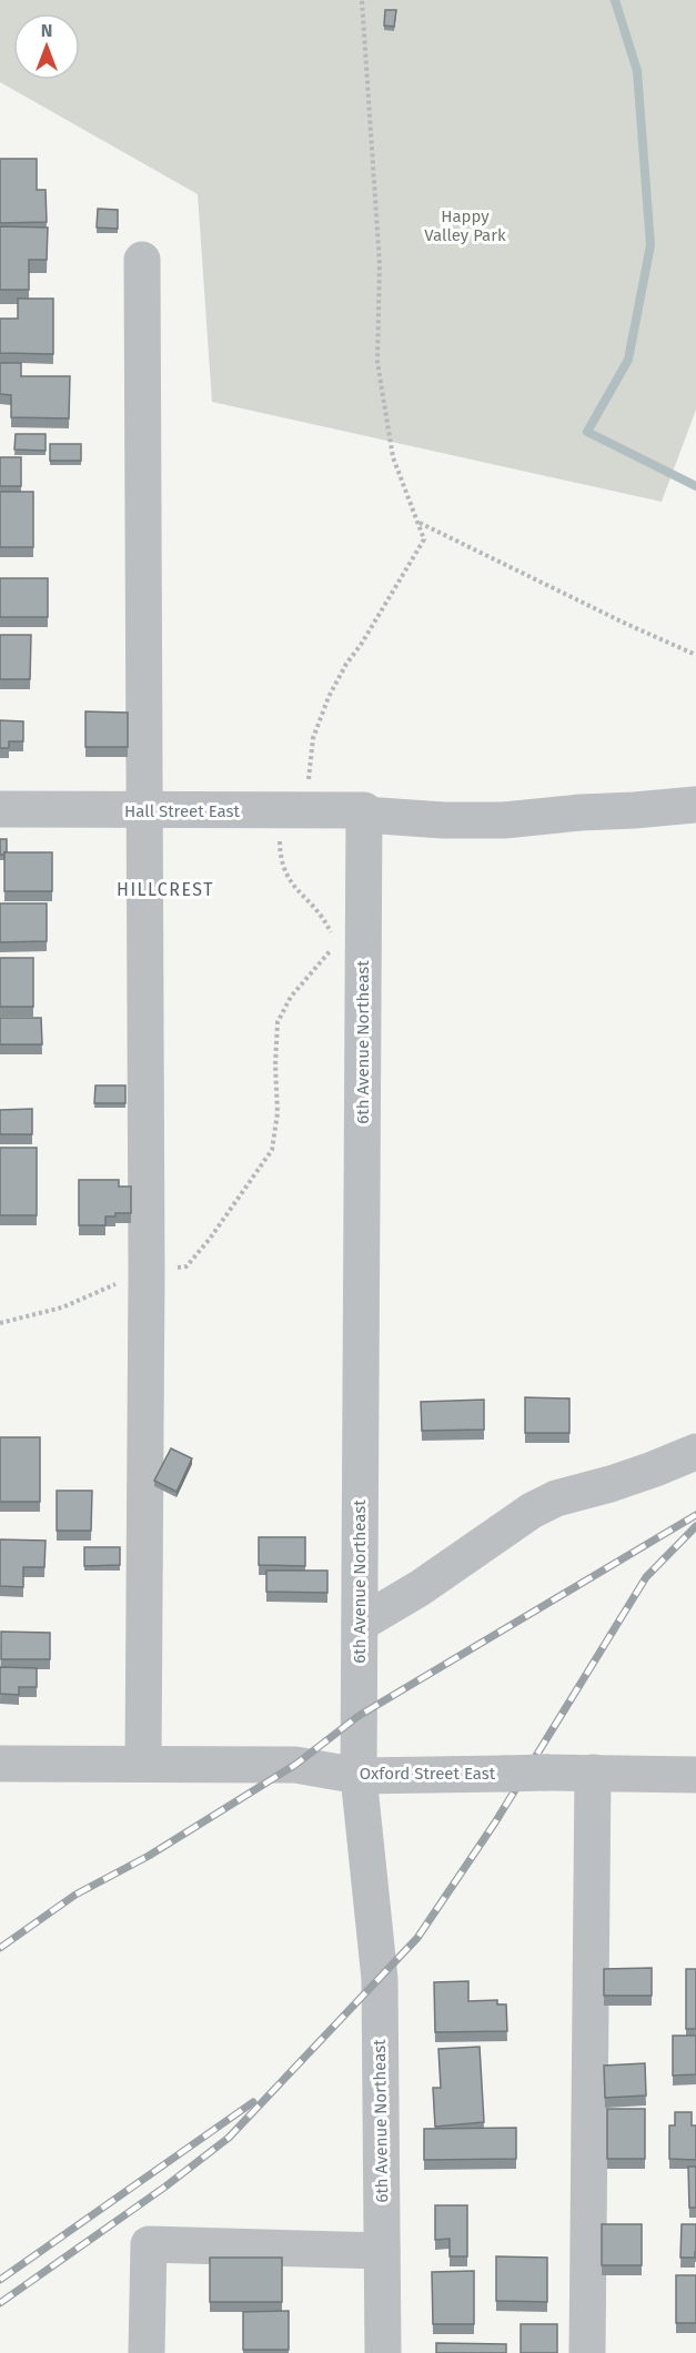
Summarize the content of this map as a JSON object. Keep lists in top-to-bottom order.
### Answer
{
  "streets": {
    "street": ["Hall Street East", "6th Avenue Northeast", "Oxford Street East"]
  },
  "crossings": [
    ["Hall Street East", "6th Avenue Northeast"],
    ["6th Avenue Northeast", "Oxford Street East"]
  ],
  "districts": ["HILLCREST"],
  "parks": ["Happy Valley Park"],
  "north": "top"
}
